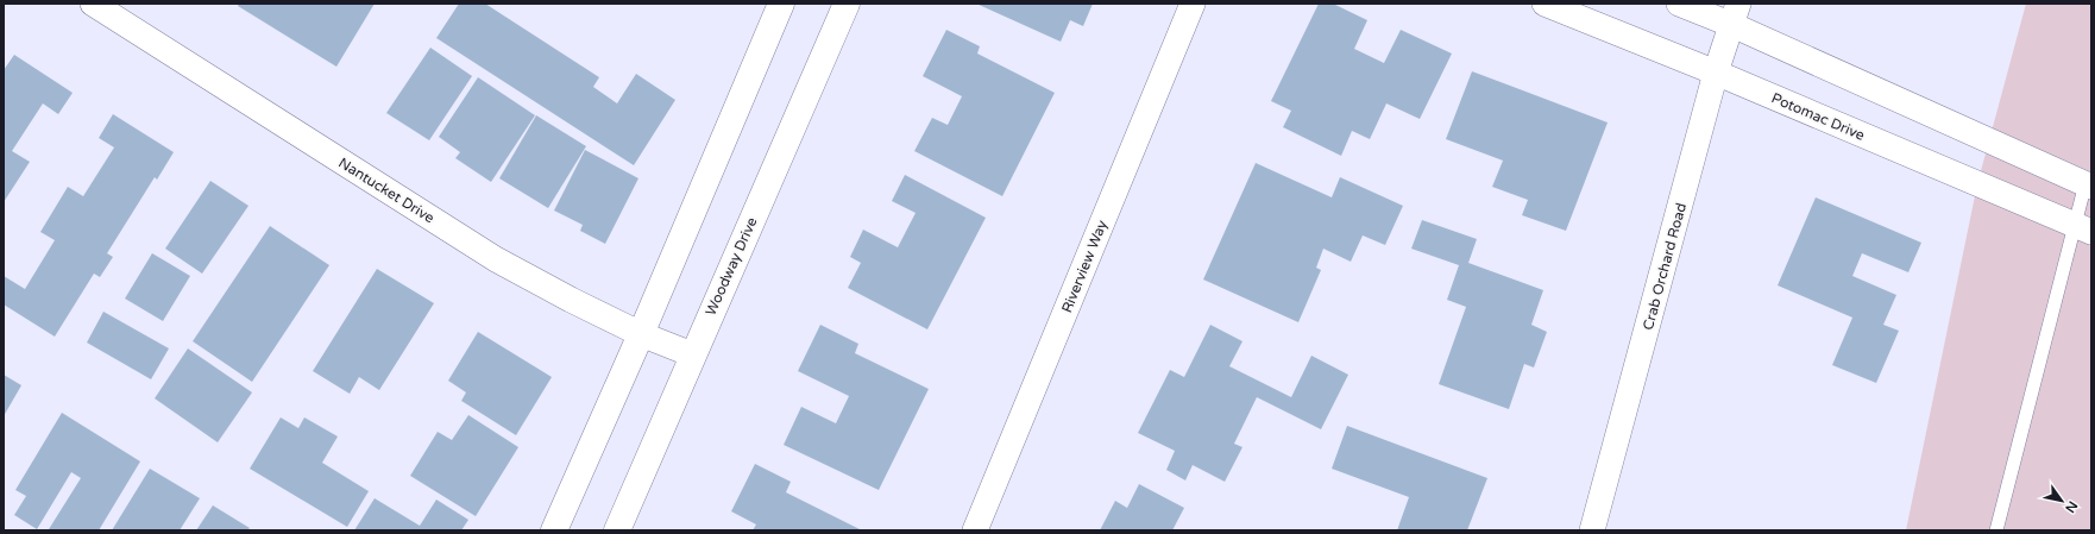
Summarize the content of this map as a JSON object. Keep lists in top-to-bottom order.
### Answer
{
  "streets": {
    "main road": ["Woodway Drive"],
    "street": [
      "Potomac Drive",
      "Nantucket Drive",
      "Riverview Way",
      "Crab Orchard Road"
    ]
  },
  "crossings": [
    ["Potomac Drive", "Crab Orchard Road"],
    ["Nantucket Drive", "Woodway Drive"]
  ],
  "north": "bottom right"
}
